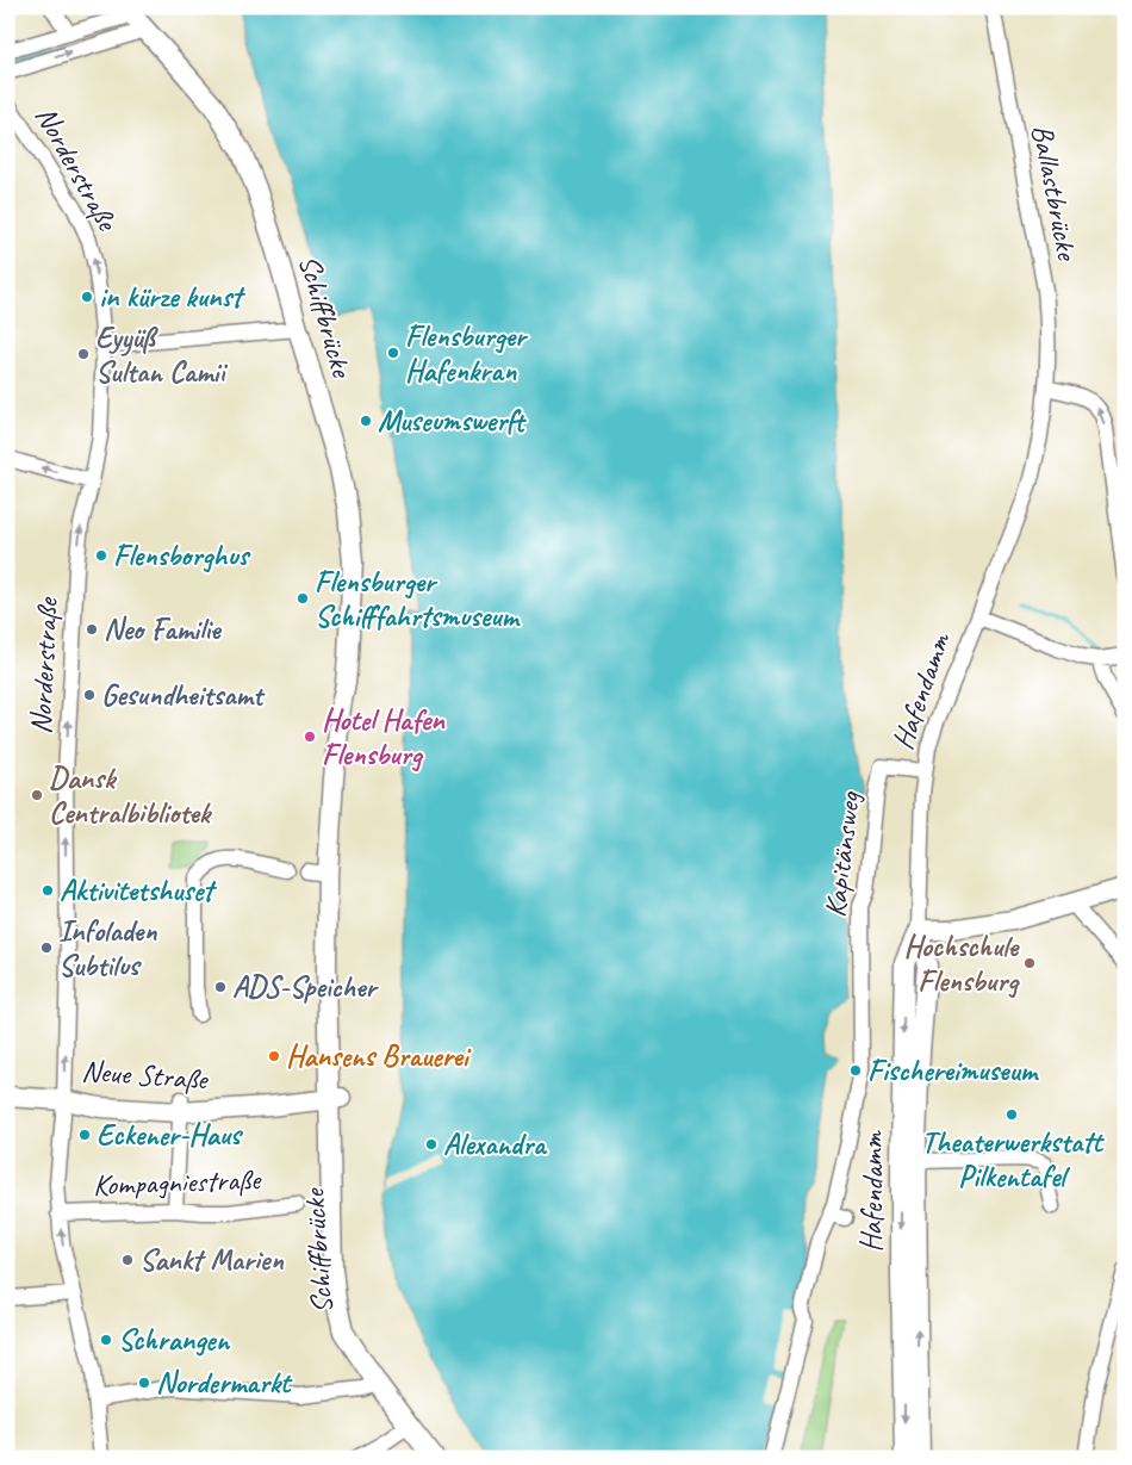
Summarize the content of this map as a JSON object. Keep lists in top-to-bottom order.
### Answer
{
  "streets": {
    "main road": ["Schiffbrücke", "Hafendamm", "Neue Straße"],
    "street": [
      "Norderstraße",
      "Ballastbrücke",
      "Kapitänsweg",
      "Kompagniestraße"
    ]
  },
  "crossings": [
    ["Norderstraße", "Neue Straße"],
    ["Norderstraße", "Kompagniestraße"],
    ["Ballastbrücke", "Hafendamm"],
    ["Schiffbrücke", "Neue Straße"],
    ["Hafendamm", "Kapitänsweg"]
  ],
  "one_way": ["Norderstraße"],
  "places": [
    "in kürze kunst",
    "Flensburger Hafenkran",
    "Eyyüß Sultan Camii",
    "Museumswerft",
    "Flensborghus",
    "Flensburger Schifffahrtsmuseum",
    "Neo Familie",
    "Gesundheitsamt",
    "Hotel Hafen Flensburg",
    "Dansk Centralbibliotek",
    "Aktivitetshuset",
    "Infoladen Subtilus",
    "Hochschule Flensburg",
    "ADS-Speicher",
    "Hansens Brauerei",
    "Fischereimuseum",
    "Theaterwerkstatt Pilkentafel",
    "Eckener-Haus",
    "Alexandra",
    "Sankt Marien",
    "Schrangen",
    "Nordermarkt"
  ]
}
